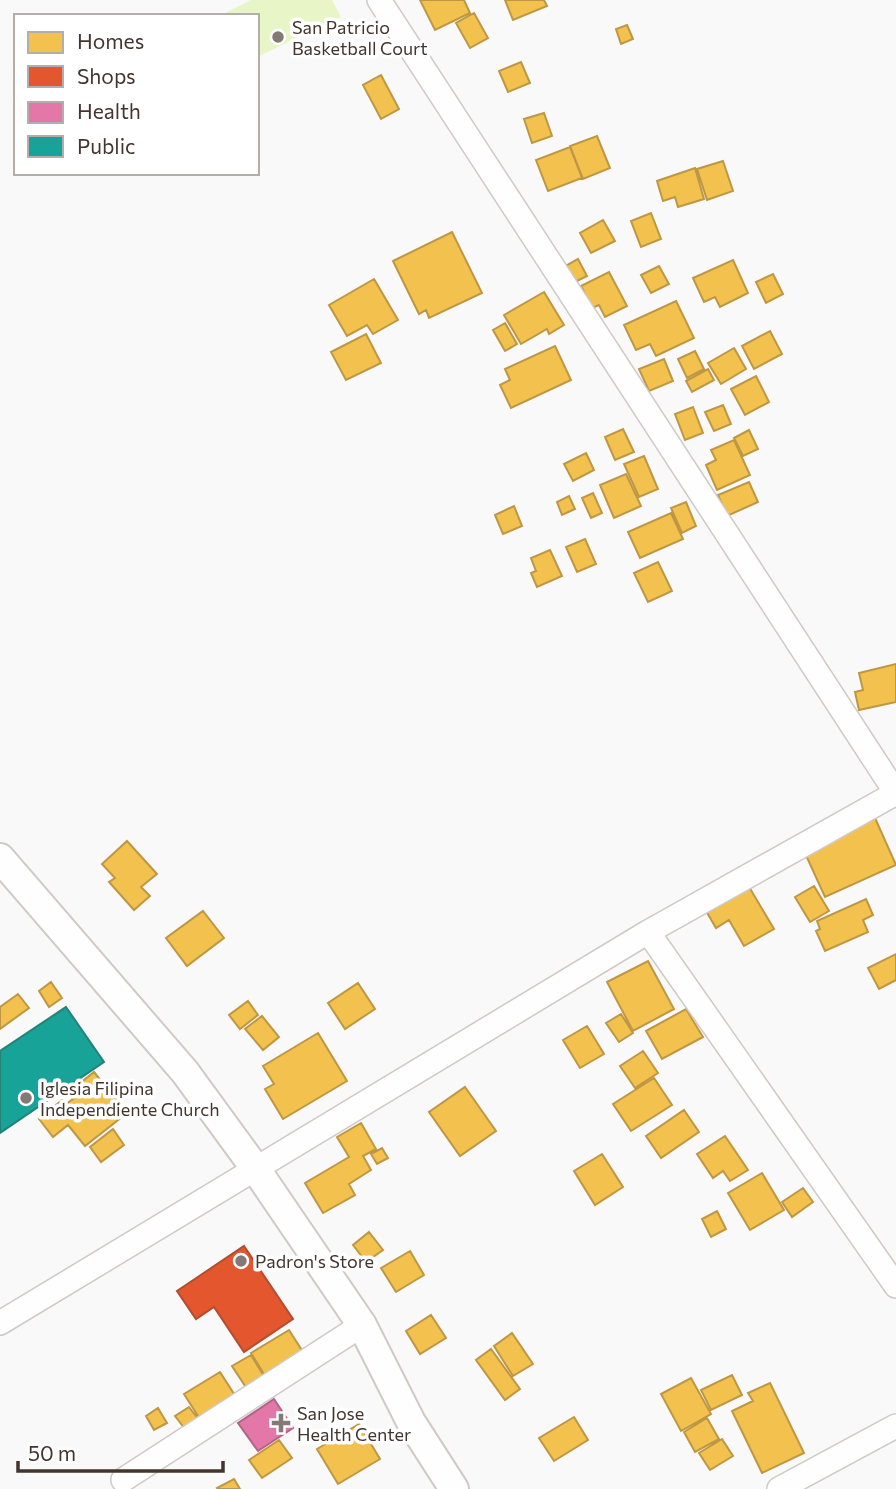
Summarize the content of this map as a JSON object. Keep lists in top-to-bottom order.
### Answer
{
  "places": {
    "other": ["San Patricio Basketball Court", "Iglesia Filipina Independiente Church", "Padron's Store"],
    "health": ["San Jose Health Center"]
  },
  "legend": [
    "Homes",
    "Shops",
    "Health",
    "Public"
  ],
  "scale_bar": "50 m"
}
